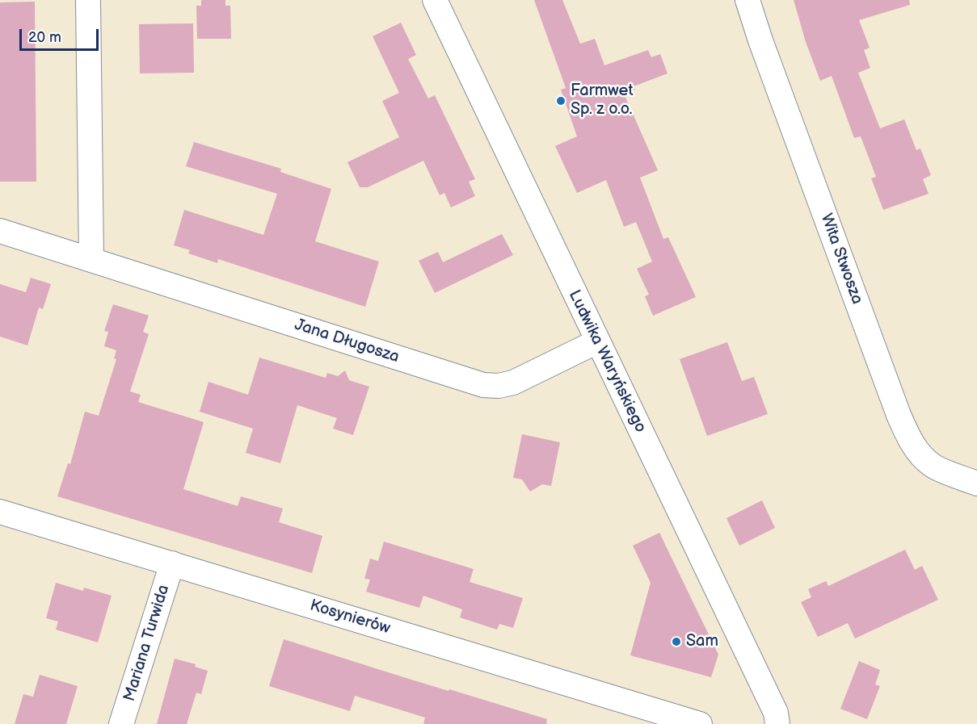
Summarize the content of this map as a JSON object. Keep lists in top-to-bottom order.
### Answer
{
  "streets": {
    "street": [
      "Wita Stwosza",
      "Jana Długosza",
      "Ludwika Waryńskiego",
      "Kosynierów",
      "Mariana Turwida"
    ]
  },
  "crossings": [
    ["Jana Długosza", "Ludwika Waryńskiego"],
    ["Kosynierów", "Mariana Turwida"]
  ],
  "places": ["Farmwet Sp. z o.o.", "Sam"],
  "scale_bar": "20 m"
}
